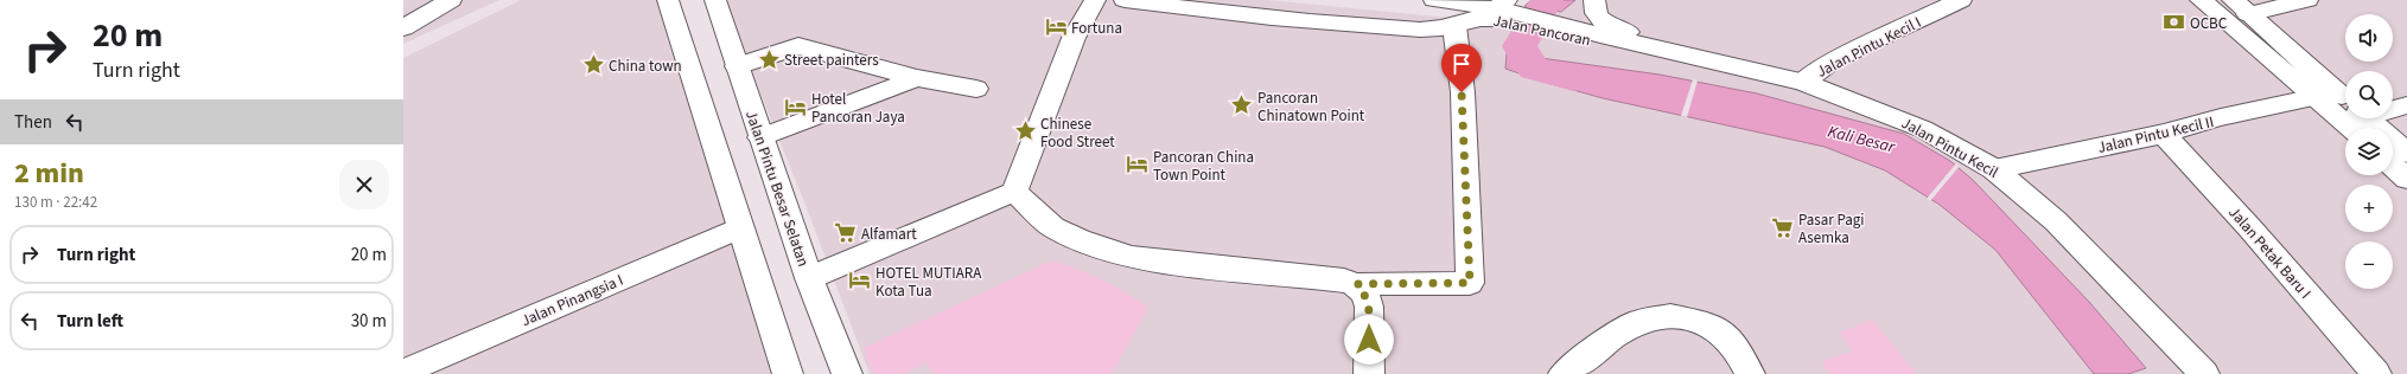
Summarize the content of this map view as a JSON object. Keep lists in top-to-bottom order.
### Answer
{
  "streets": {
    "street": [
      "Jalan Pancoran",
      "Jalan Pintu Kecil I",
      "Jalan Pintu Kecil II",
      "Jalan Pintu Kecil",
      "Jalan Pintu Besar Selatan",
      "Jalan Petak Baru I",
      "Jalan Pinangsia I"
    ]
  },
  "crossings": [
    ["Jalan Pancoran", "Jalan Pintu Kecil"],
    ["Jalan Pintu Kecil I", "Jalan Pintu Kecil"],
    ["Jalan Pintu Kecil II", "Jalan Pintu Kecil"],
    ["Jalan Pintu Kecil II", "Jalan Petak Baru I"]
  ],
  "water": ["Kali Besar"],
  "places": {
    "bank": ["OCBC"],
    "hotel": [
      "Fortuna",
      "Hotel Pancoran Jaya",
      "Pancoran China Town Point",
      "HOTEL MUTIARA Kota Tua"
    ],
    "place": [
      "Street painters",
      "China town",
      "Pancoran Chinatown Point",
      "Chinese Food Street"
    ],
    "supermarket": ["Pasar Pagi Asemka", "Alfamart"]
  },
  "page": {
    "turn": ["20 m", "Turn right"],
    "map_buttons": ["+", "−"],
    "then": "Then",
    "heading": ["2 min", "130 m · 22:42"],
    "list": [
      {
        "name": "Turn right",
        "value": "20 m"
      },
      {
        "name": "Turn left",
        "value": "30 m"
      }
    ]
  }
}
